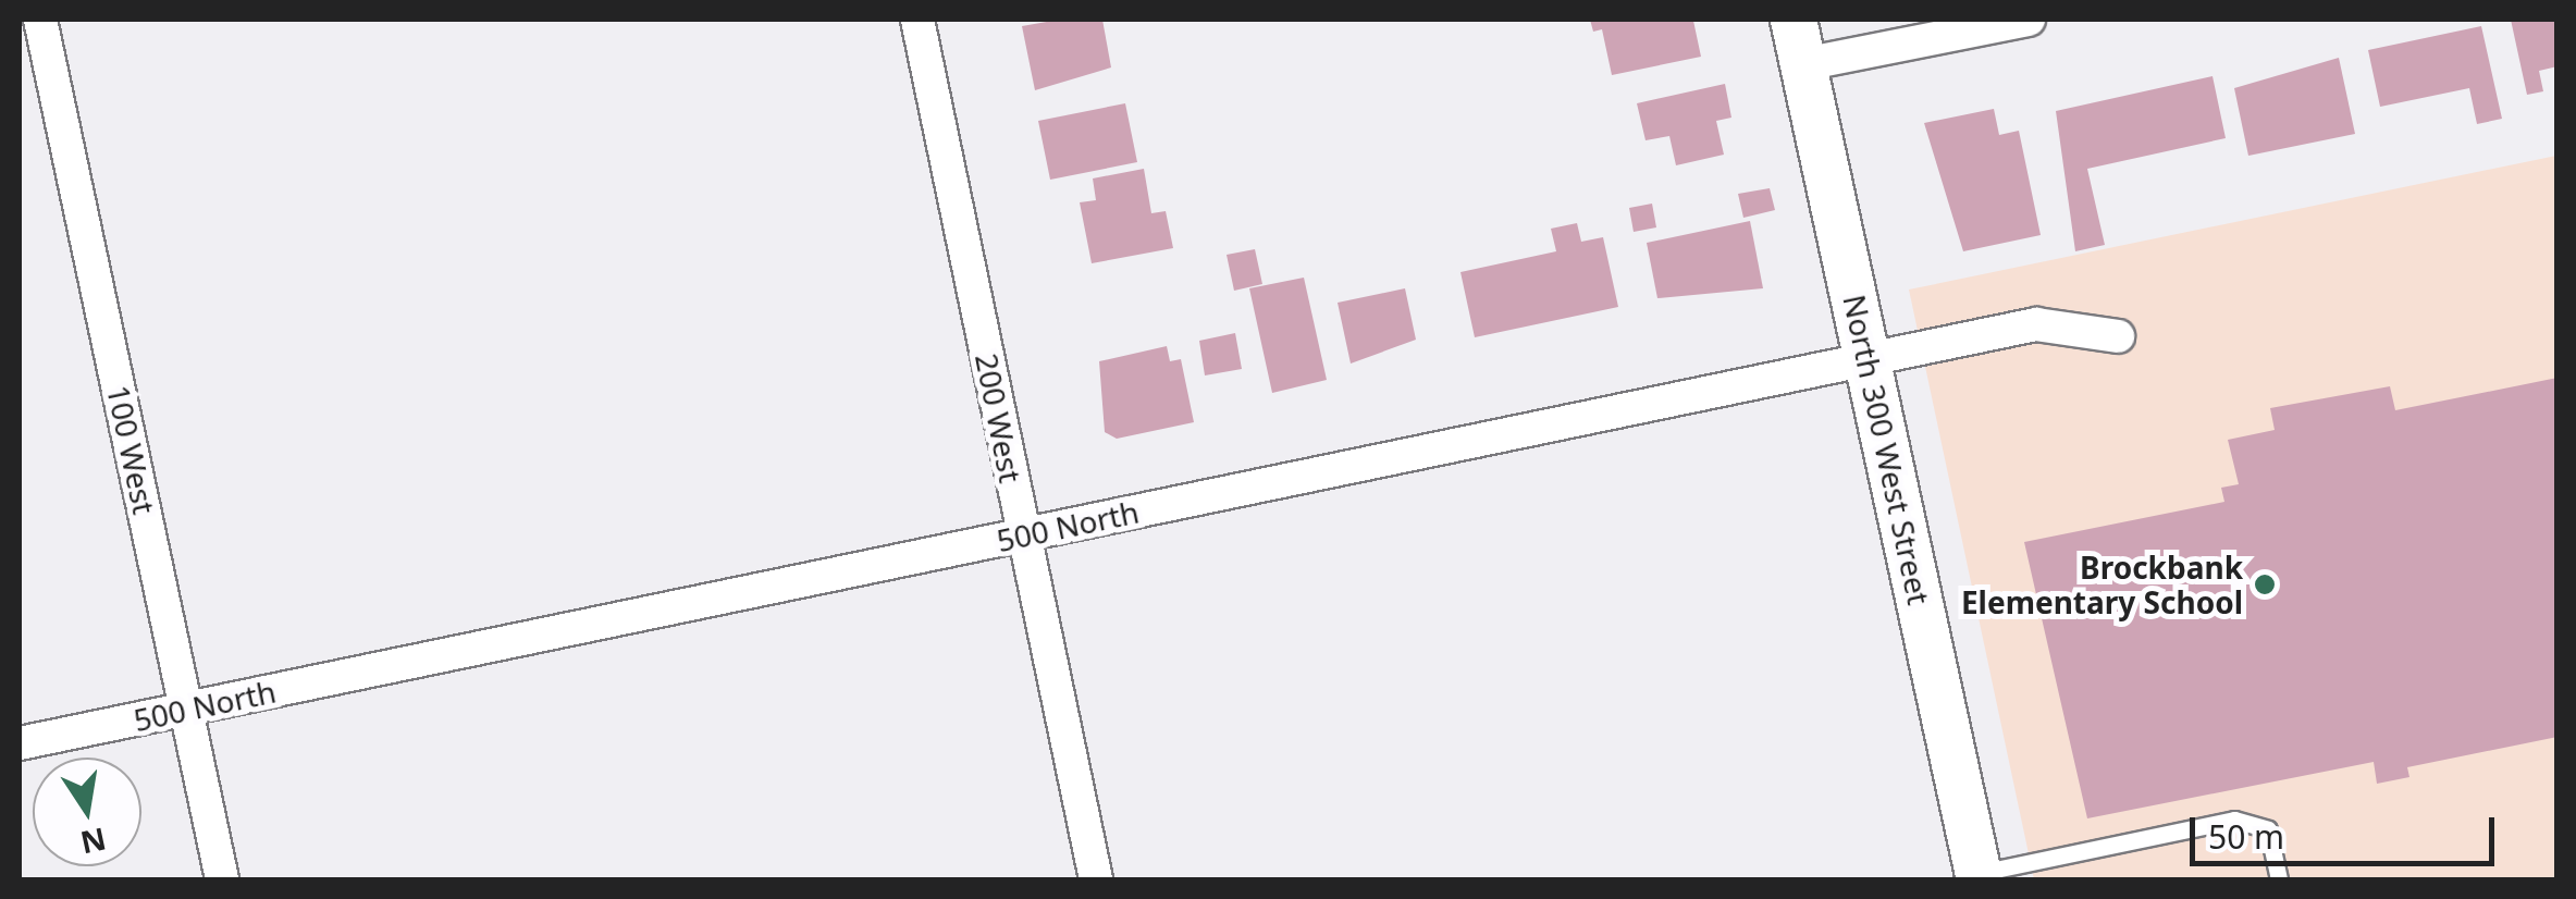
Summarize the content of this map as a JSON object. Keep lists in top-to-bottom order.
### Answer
{
  "streets": {
    "street": [
      "200 West",
      "100 West",
      "North 300 West Street",
      "500 North"
    ]
  },
  "crossings": [
    ["200 West", "500 North"],
    ["100 West", "500 North"],
    ["North 300 West Street", "500 North"]
  ],
  "places": ["Brockbank Elementary School"],
  "scale_bar": "50 m",
  "north": "bottom"
}
